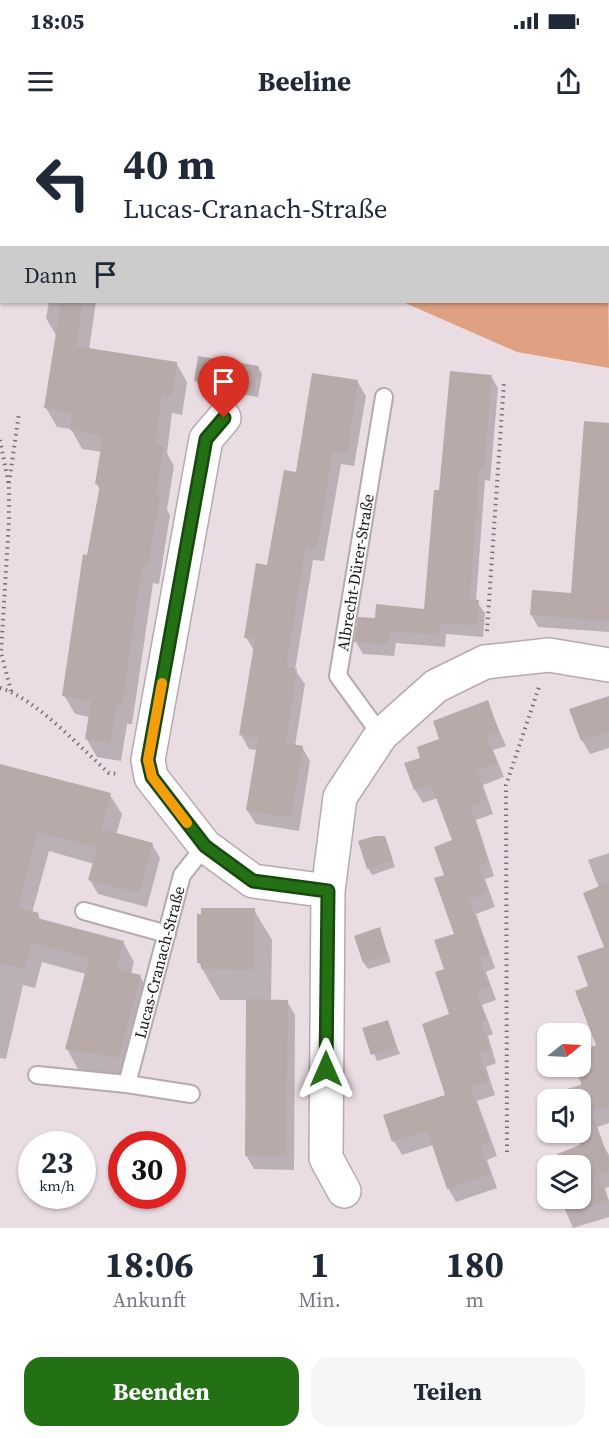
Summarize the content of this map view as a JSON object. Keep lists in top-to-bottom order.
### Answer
{
  "streets": {
    "lane": ["Albrecht-Dürer-Straße", "Lucas-Cranach-Straße"]
  },
  "north": "right",
  "page": {
    "status": "18:05",
    "header": "Beeline",
    "turn": ["40 m", "Lucas-Cranach-Straße"],
    "then": "Dann",
    "speed": "23 km/h",
    "limit": "30",
    "eta": [
      "18:06",
      "Ankunft",
      "1",
      "Min.",
      "180",
      "m"
    ],
    "buttons": ["Beenden", "Teilen"]
  }
}
